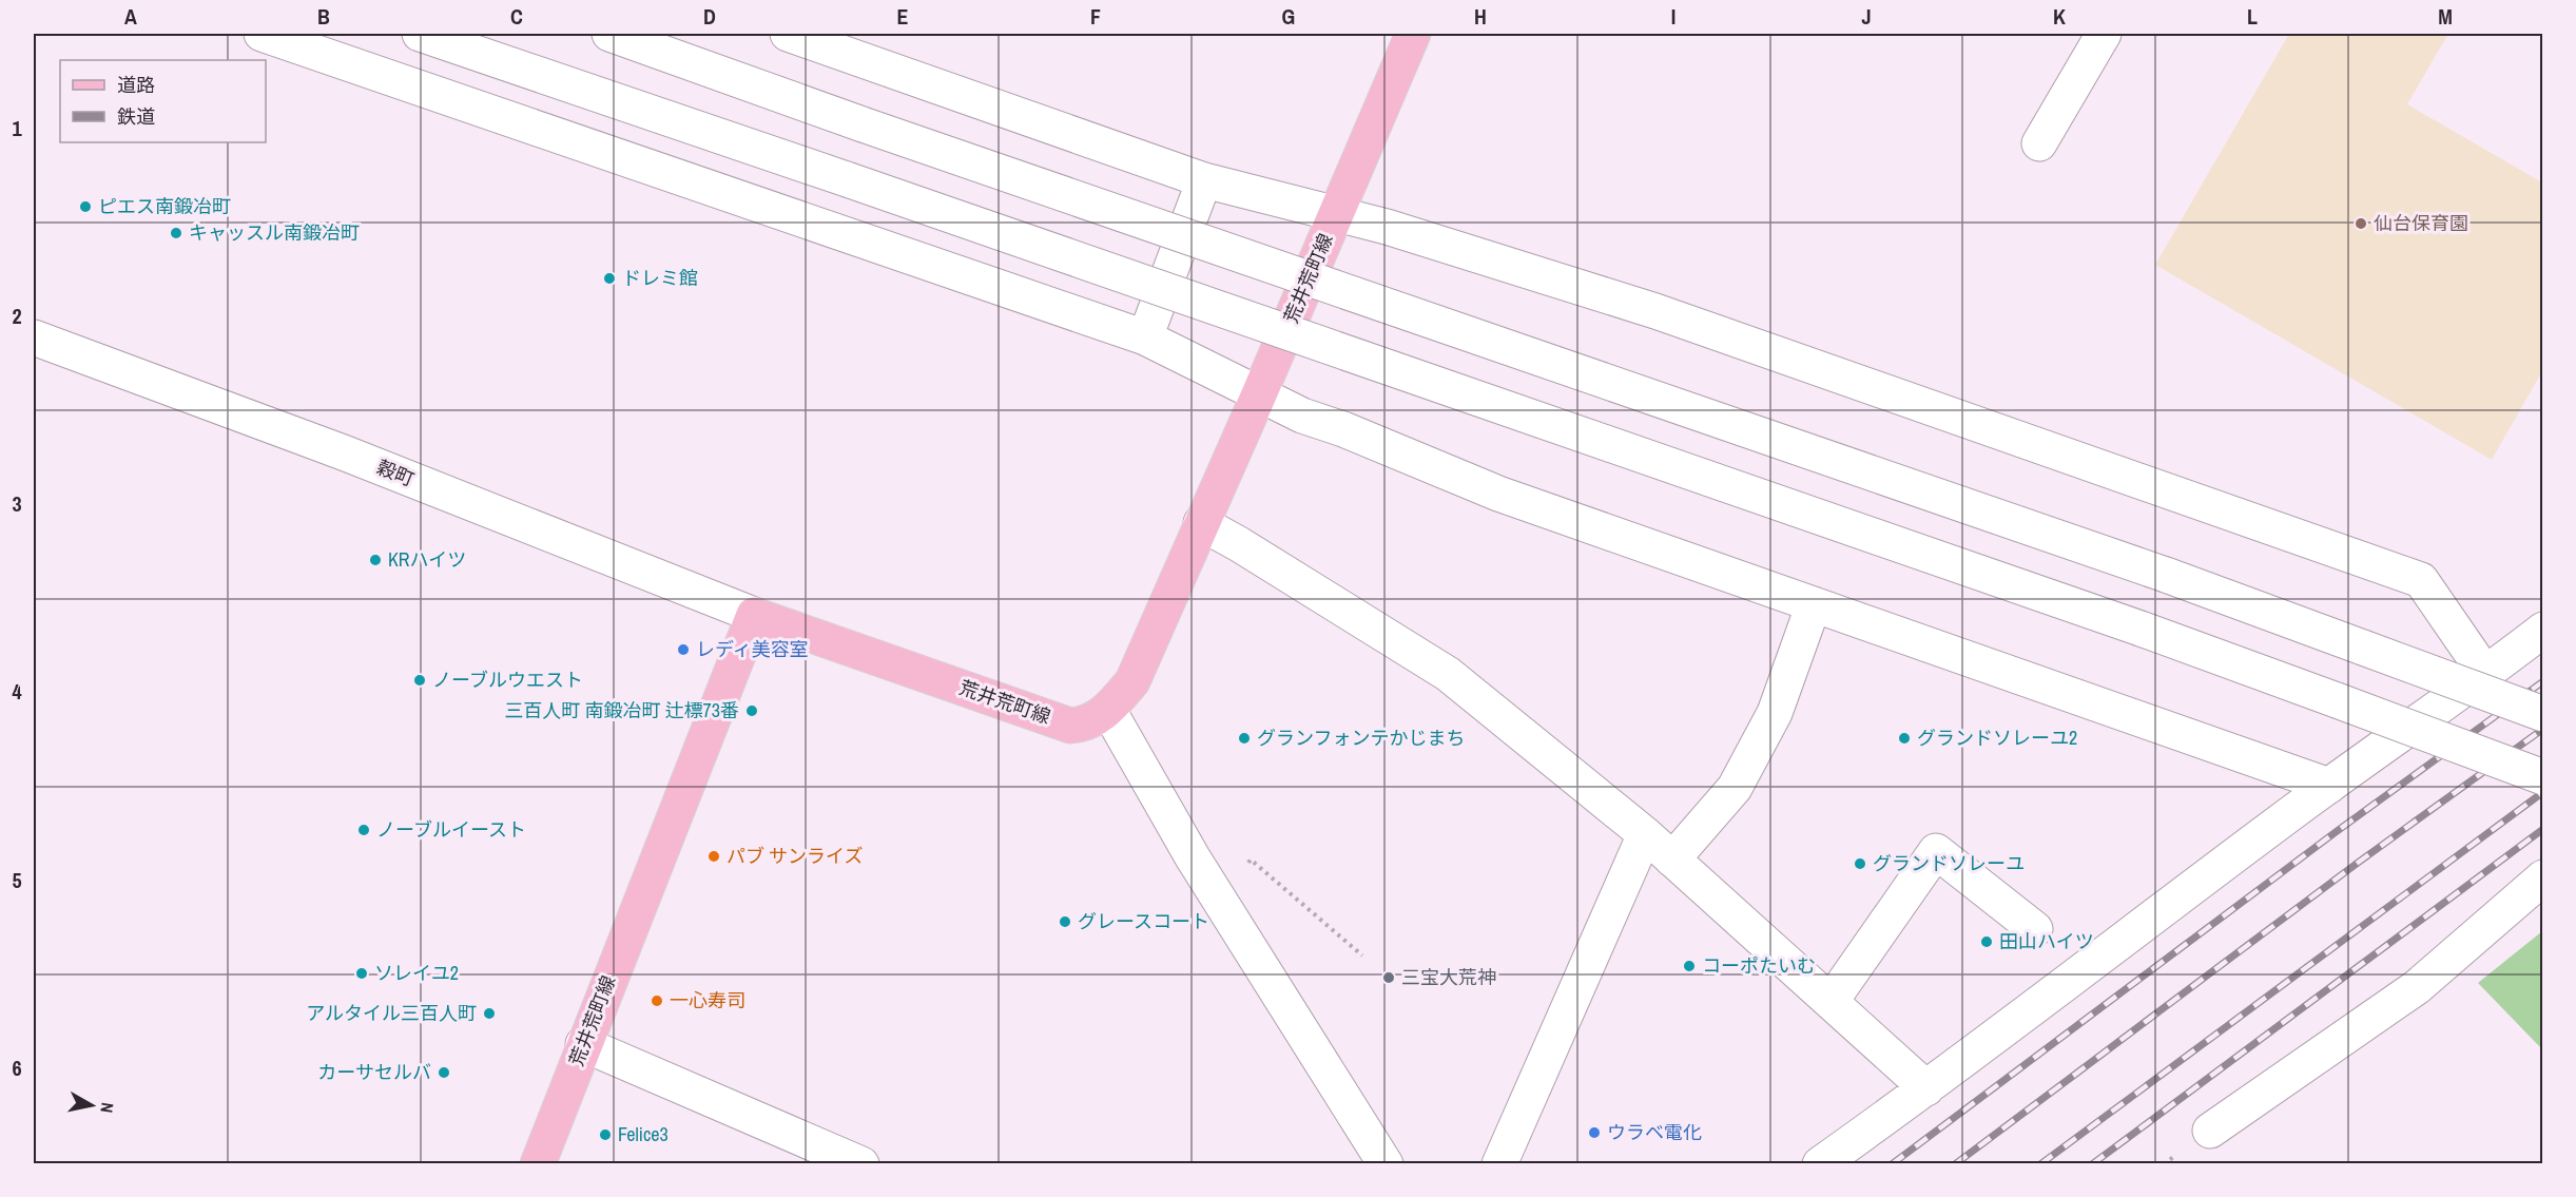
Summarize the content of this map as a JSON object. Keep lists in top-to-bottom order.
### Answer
{
  "streets": {
    "main road": ["荒井荒町線"],
    "street": ["穀町"]
  },
  "crossings": [
    ["荒井荒町線", "穀町"]
  ],
  "places": [
    "ピエス南鍛冶町",
    "仙台保育園",
    "キャッスル南鍛冶町",
    "ドレミ館",
    "KRハイツ",
    "レディ美容室",
    "ノーブルウエスト",
    "三百人町 南鍛冶町 辻標73番",
    "グランフォンテかじまち",
    "グランドソレーユ2",
    "ノーブルイースト",
    "パブ サンライズ",
    "グランドソレーユ",
    "グレースコート",
    "田山ハイツ",
    "コーポたいむ",
    "ソレイユ2",
    "三宝大荒神",
    "一心寿司",
    "アルタイル三百人町",
    "カーサセルバ",
    "ウラベ電化",
    "Felice3"
  ],
  "legend": ["道路", "鉄道"],
  "north": "right",
  "grid": {
    "columns": [
      "A",
      "B",
      "C",
      "D",
      "E",
      "F",
      "G",
      "H",
      "I",
      "J",
      "K",
      "L",
      "M"
    ],
    "rows": [
      "1",
      "2",
      "3",
      "4",
      "5",
      "6"
    ]
  }
}
